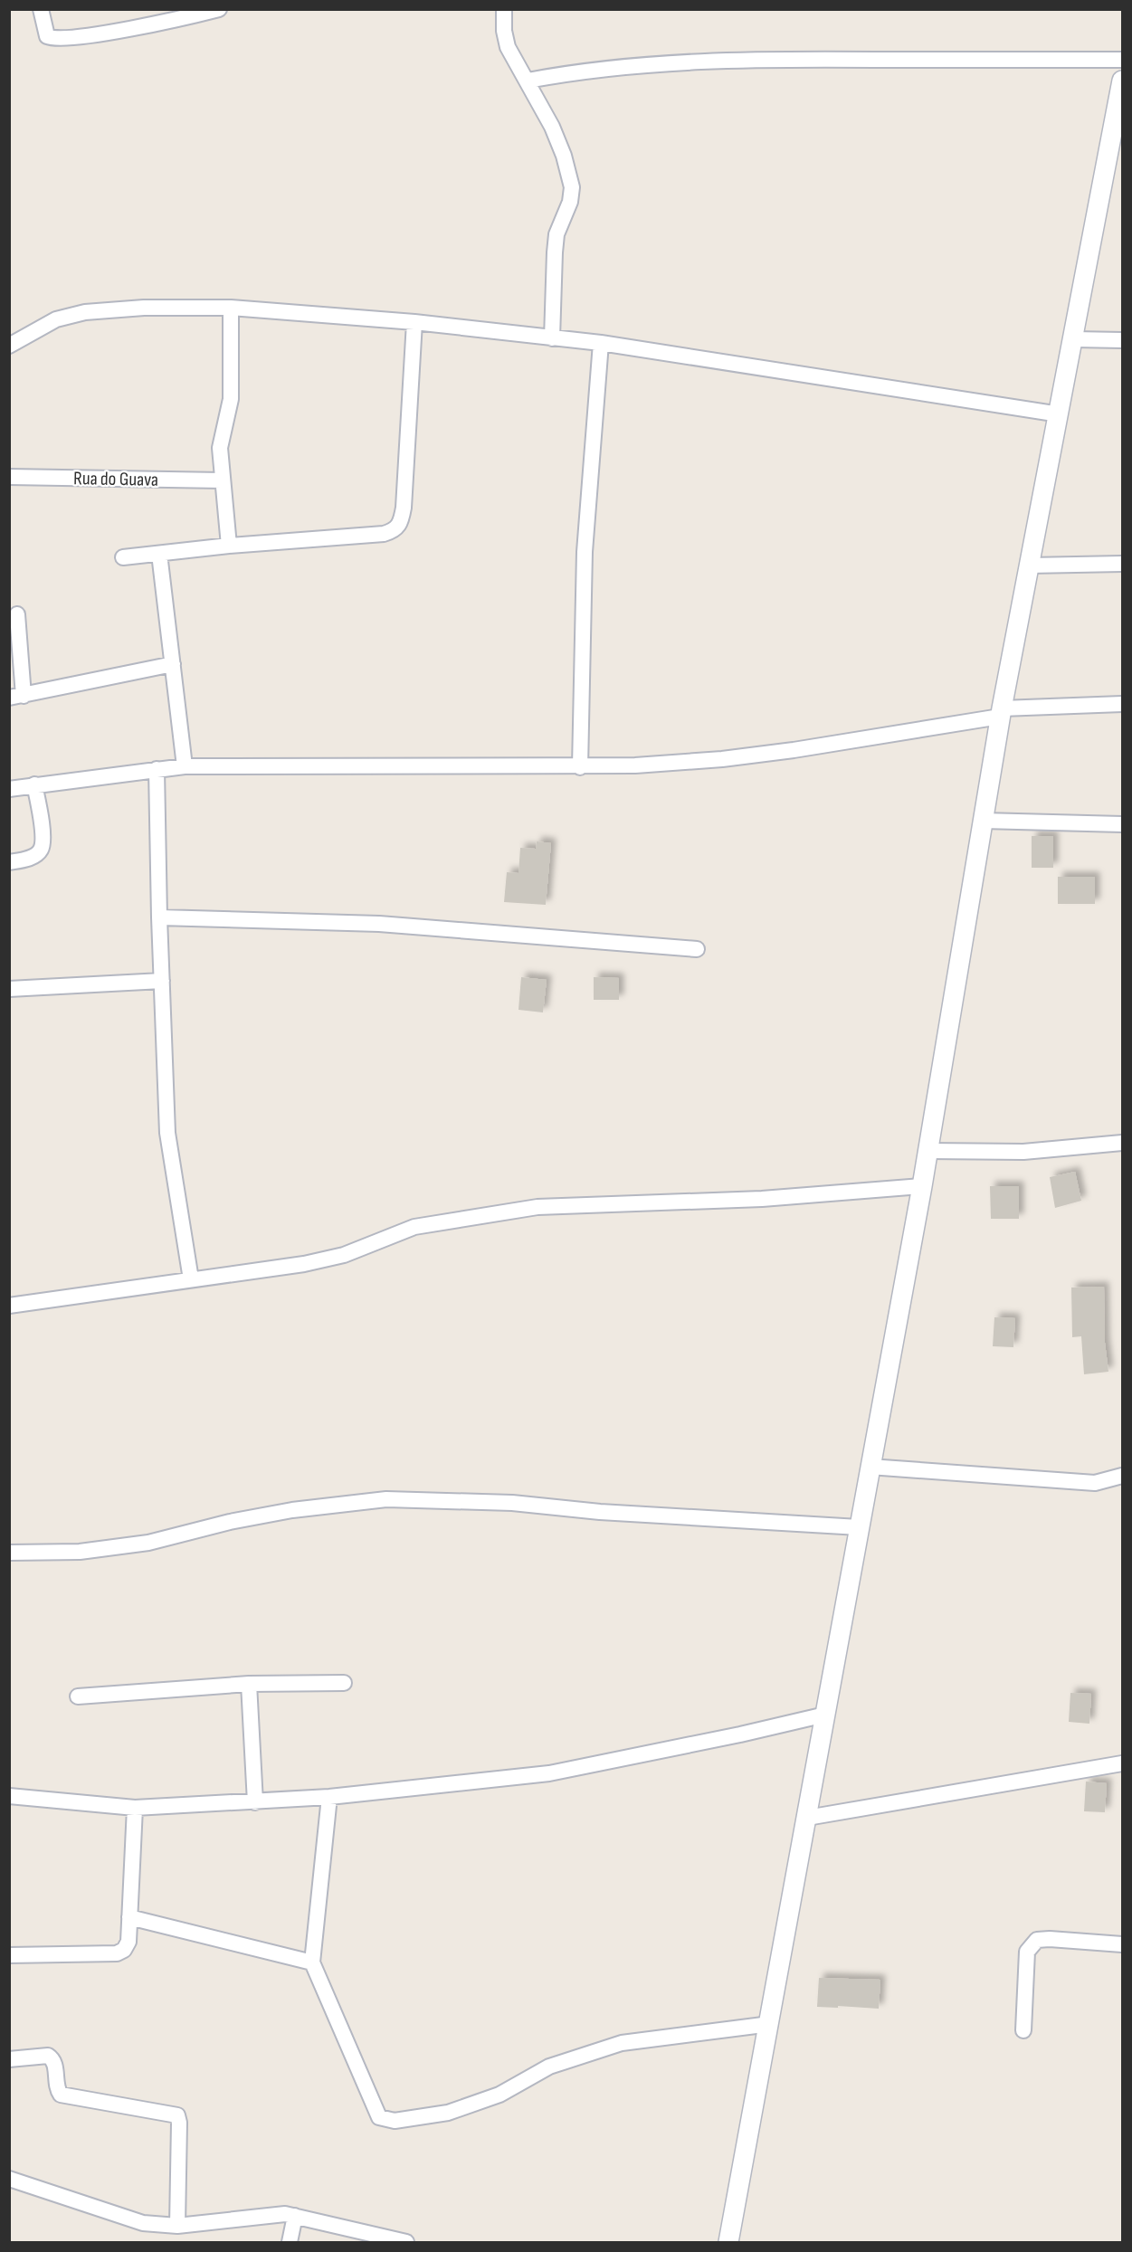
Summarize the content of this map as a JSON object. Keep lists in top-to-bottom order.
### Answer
{
  "streets": {
    "street": ["Rua do Guava"]
  }
}
